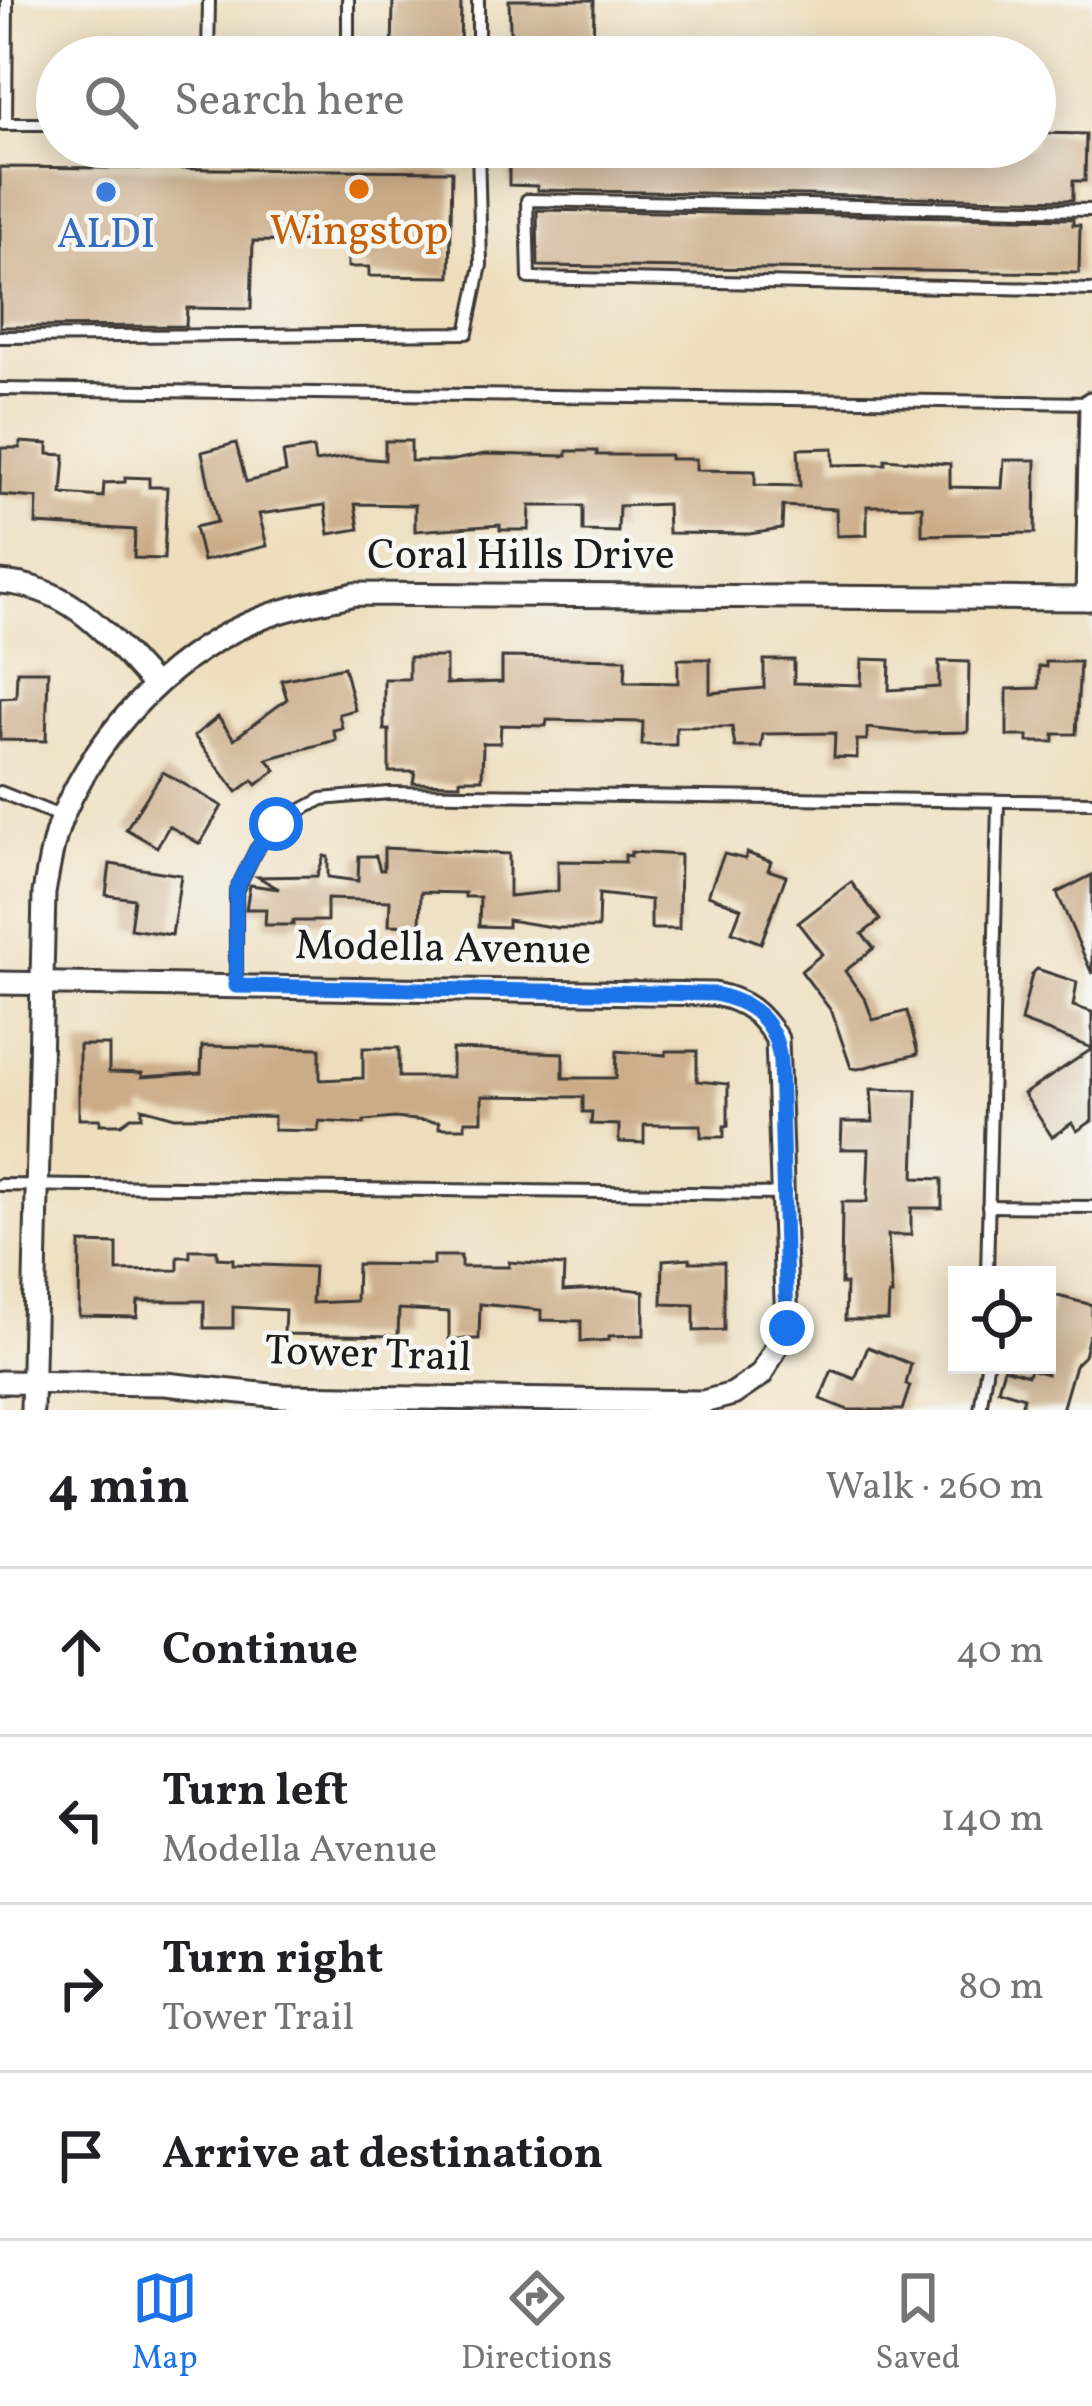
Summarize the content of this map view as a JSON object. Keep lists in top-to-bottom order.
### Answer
{
  "streets": {
    "street": ["Coral Hills Drive", "Modella Avenue", "Tower Trail"]
  },
  "crossings": [
    ["Coral Hills Drive", "Modella Avenue"],
    ["Coral Hills Drive", "Tower Trail"],
    ["Modella Avenue", "Tower Trail"]
  ],
  "places": ["Wingstop", "ALDI"],
  "page": {
    "search": "Search here",
    "heading": ["4 min", "Walk · 260 m"],
    "list": [
      ["Continue", "40 m"],
      ["Turn left", "Modella Avenue", "140 m"],
      ["Turn right", "Tower Trail", "80 m"],
      "Arrive at destination"
    ],
    "nav": ["Map", "Directions", "Saved"]
  }
}
